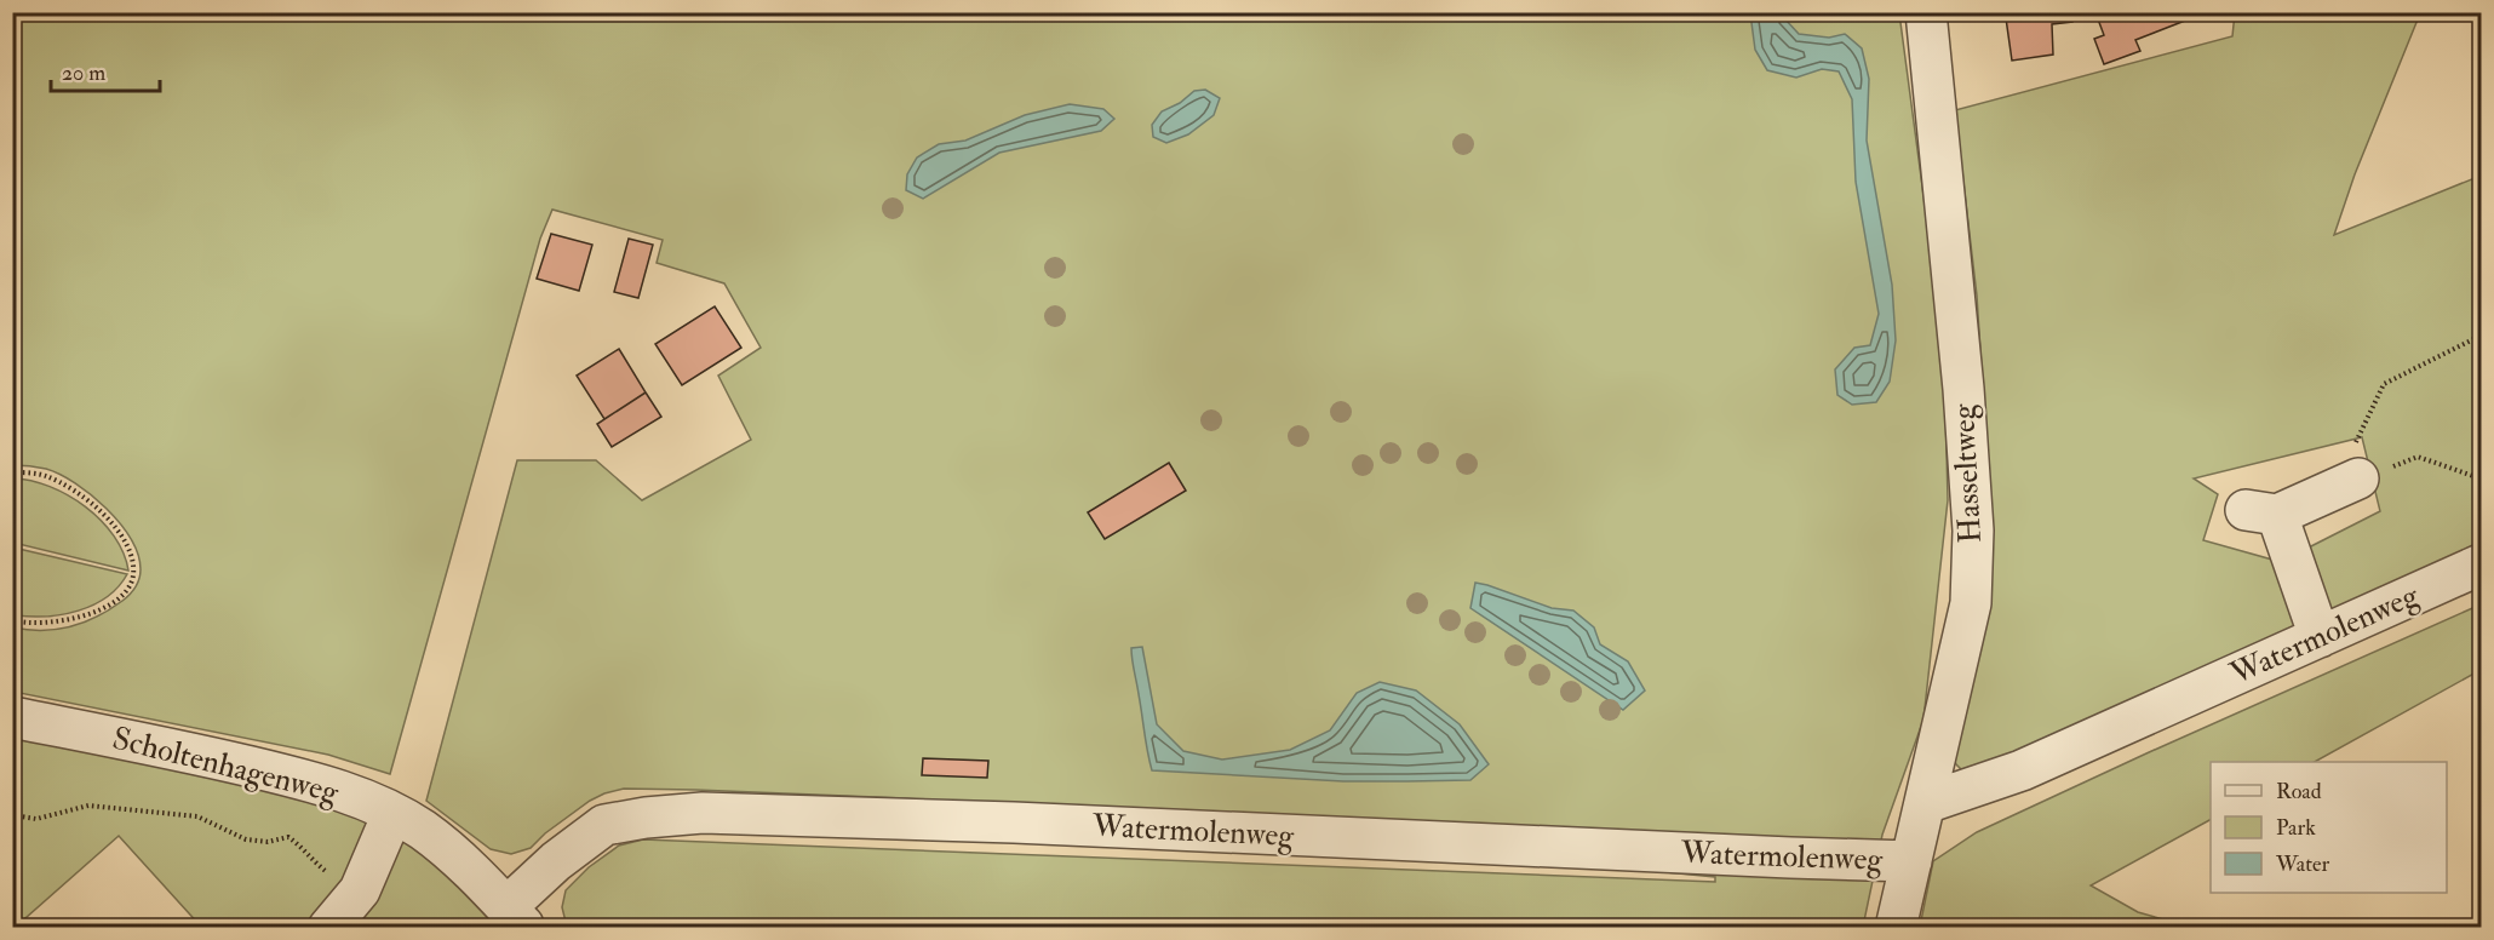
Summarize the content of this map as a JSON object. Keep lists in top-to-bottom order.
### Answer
{
  "streets": {
    "street": ["Hasseltweg", "Watermolenweg", "Scholtenhagenweg"]
  },
  "crossings": [
    ["Hasseltweg", "Watermolenweg"],
    ["Watermolenweg", "Scholtenhagenweg"]
  ],
  "legend": ["Road", "Park", "Water"],
  "scale_bar": "20 m"
}
